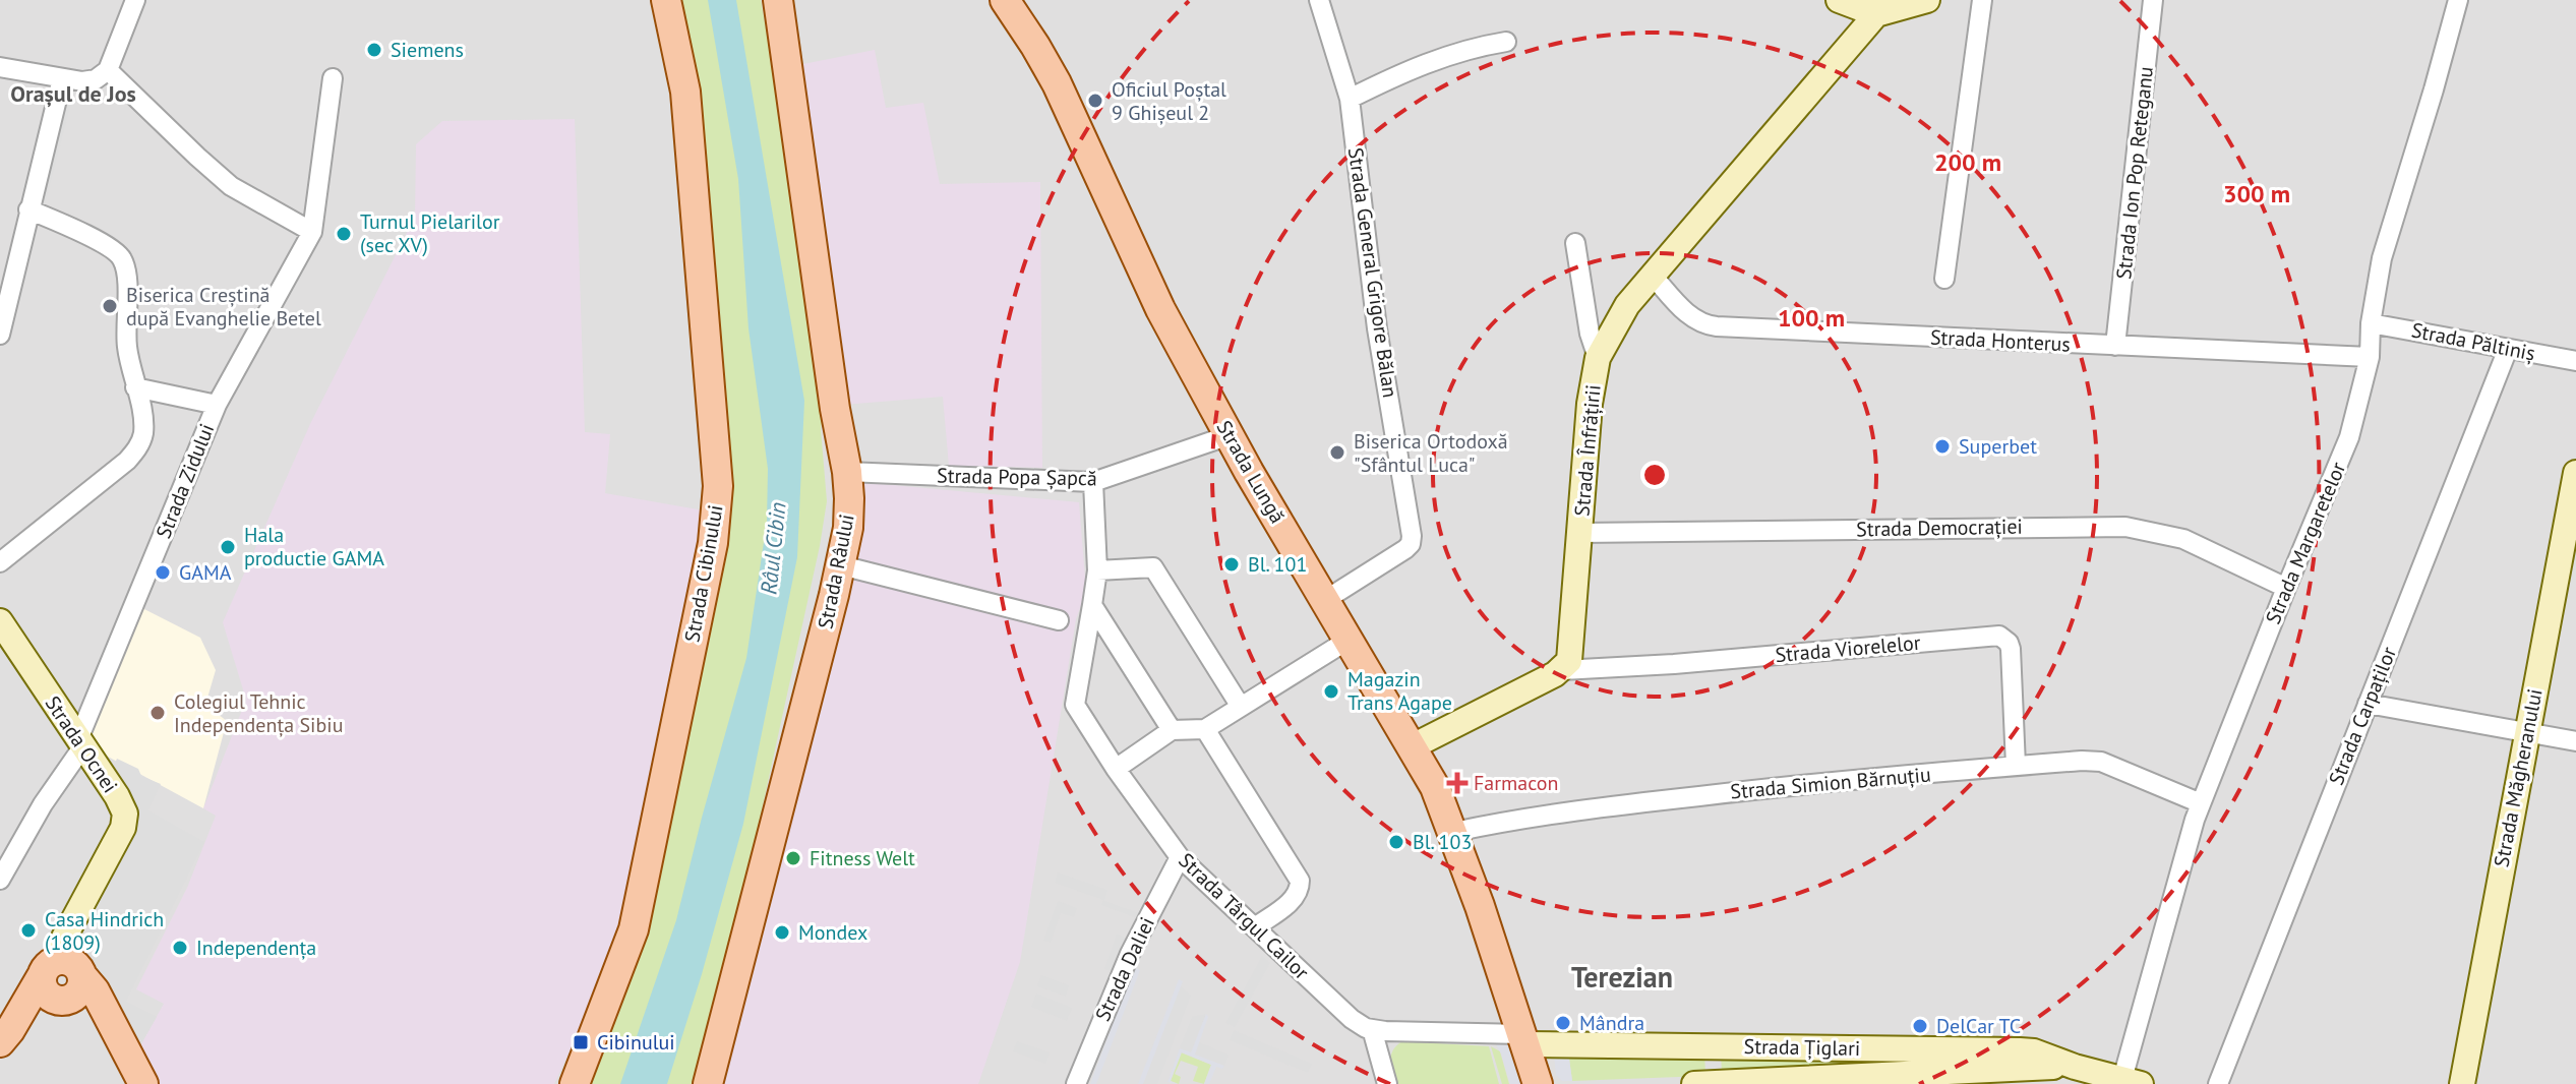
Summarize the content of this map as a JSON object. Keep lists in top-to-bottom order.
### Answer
{
  "streets": {
    "main road": ["Strada Lungă", "Strada Râului", "Strada Cibinului"],
    "street": [
      "Strada Ion Pop Reteganu",
      "Strada General Grigore Bălan",
      "Strada Honterus",
      "Strada Păltiniș",
      "Strada Înfrățirii",
      "Strada Popa Șapcă",
      "Strada Zidului",
      "Strada Democrației",
      "Strada Margaretelor",
      "Strada Viorelelor",
      "Strada Carpaților",
      "Strada Ocnei",
      "Strada Măgheranului",
      "Strada Simion Bărnuțiu",
      "Strada Târgul Cailor",
      "Strada Daliei",
      "Strada Țiglari"
    ]
  },
  "crossings": [
    ["Strada Ion Pop Reteganu", "Strada Honterus"],
    ["Strada General Grigore Bălan", "Strada Lungă"],
    ["Strada Honterus", "Strada Înfrățirii"],
    ["Strada Honterus", "Strada Margaretelor"],
    ["Strada Păltiniș", "Strada Margaretelor"],
    ["Strada Păltiniș", "Strada Carpaților"],
    ["Strada Înfrățirii", "Strada Democrației"],
    ["Strada Înfrățirii", "Strada Viorelelor"],
    ["Strada Lungă", "Strada Popa Șapcă"],
    ["Strada Lungă", "Strada Simion Bărnuțiu"],
    ["Strada Lungă", "Strada Țiglari"],
    ["Strada Popa Șapcă", "Strada Râului"],
    ["Strada Popa Șapcă", "Strada Târgul Cailor"],
    ["Strada Zidului", "Strada Ocnei"],
    ["Strada Democrației", "Strada Margaretelor"],
    ["Strada Margaretelor", "Strada Simion Bărnuțiu"],
    ["Strada Margaretelor", "Strada Țiglari"],
    ["Strada Viorelelor", "Strada Simion Bărnuțiu"],
    ["Strada Târgul Cailor", "Strada Daliei"]
  ],
  "districts": ["Orașul de Jos", "Terezian"],
  "water": ["Râul Cibin"],
  "places": {
    "other": [
      "Siemens",
      "Oficiul Poștal 9 Ghișeul 2",
      "Turnul Pielarilor (sec XV)",
      "Biserica Creștină după Evanghelie Betel",
      "Superbet",
      "Biserica Ortodoxă \"Sfântul Luca\"",
      "Hala productie GAMA",
      "Bl. 101",
      "GAMA",
      "Magazin Trans Agape",
      "Colegiul Tehnic Independența Sibiu",
      "Bl. 103",
      "Fitness Welt",
      "Casa Hindrich (1809)",
      "Mondex",
      "Independența",
      "Mândra",
      "DelCar TC"
    ],
    "health": ["Farmacon"],
    "transit": ["Cibinului"]
  },
  "rings": ["200 m", "300 m", "100 m"]
}
